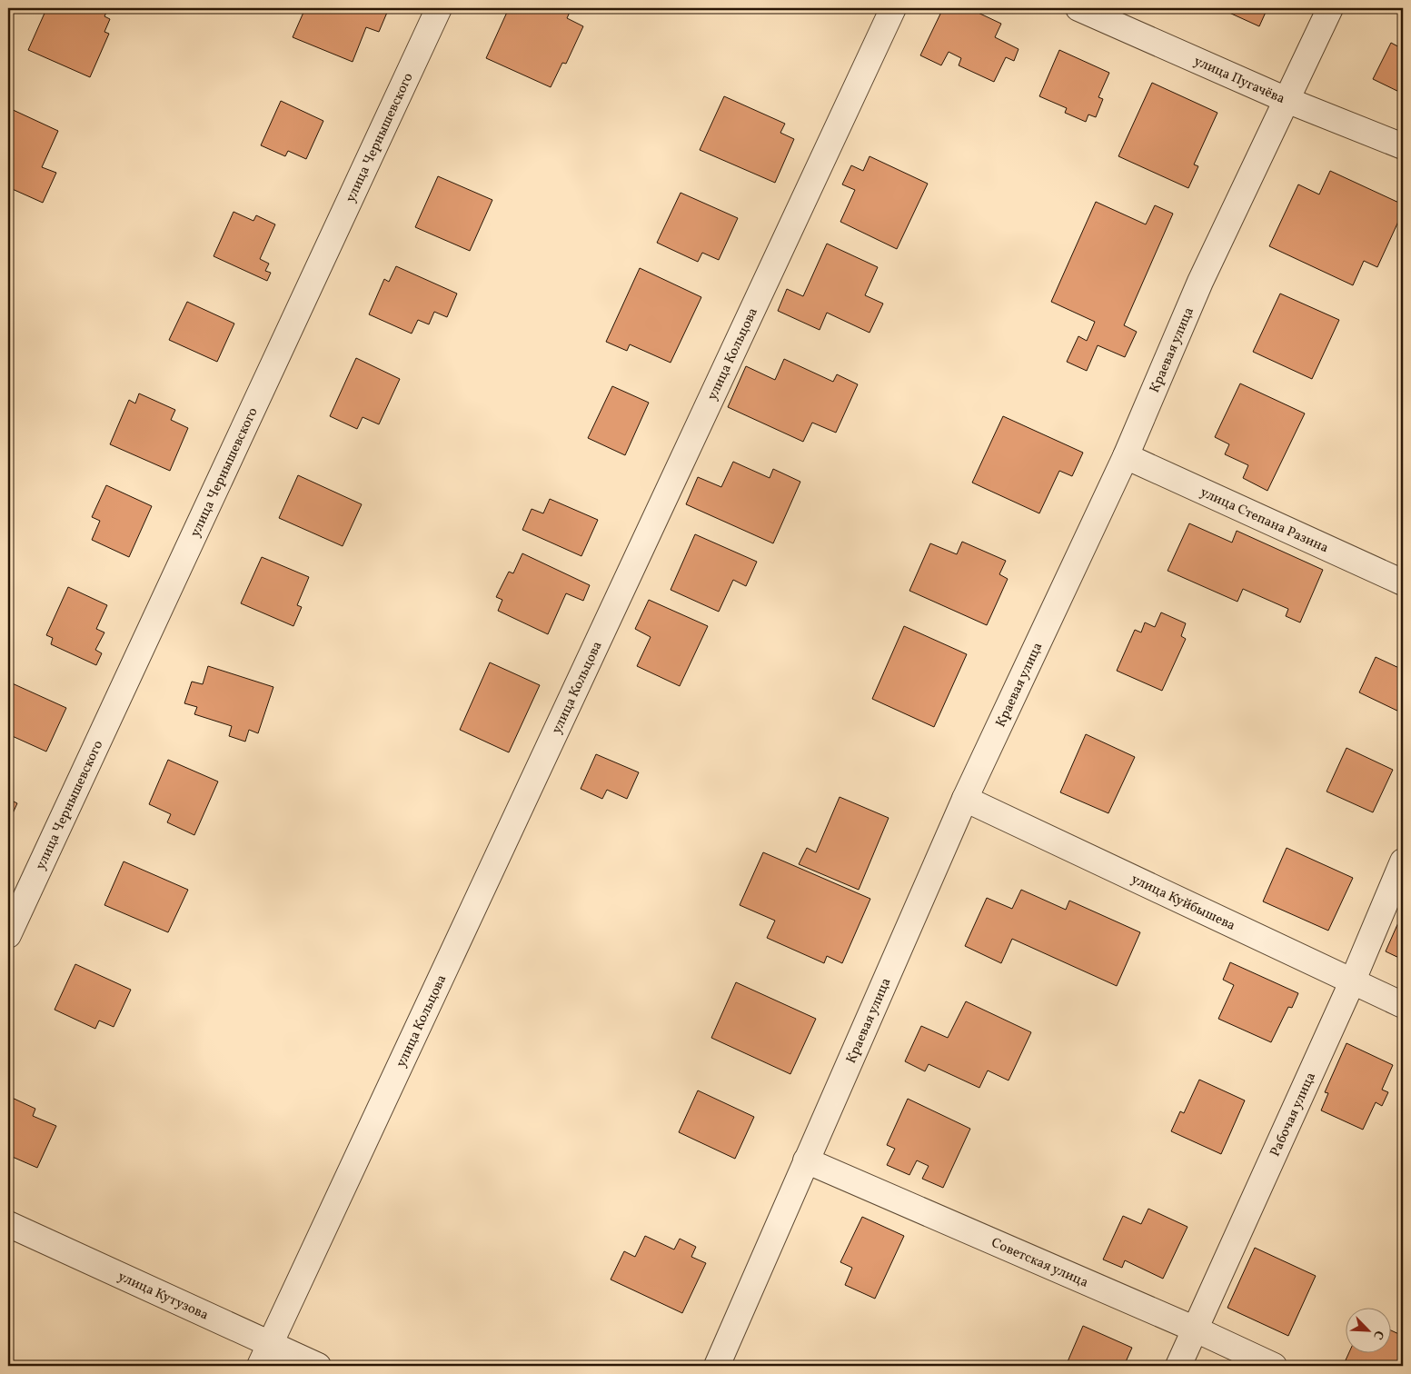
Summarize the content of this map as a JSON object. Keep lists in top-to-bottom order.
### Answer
{
  "streets": {
    "street": [
      "улица Пугачёва",
      "улица Чернышевского",
      "Краевая улица",
      "улица Кольцова",
      "улица Степана Разина",
      "улица Куйбышева",
      "Рабочая улица",
      "Советская улица",
      "улица Кутузова"
    ]
  },
  "crossings": [
    ["улица Пугачёва", "Краевая улица"],
    ["Краевая улица", "улица Степана Разина"],
    ["Краевая улица", "улица Куйбышева"],
    ["Краевая улица", "Советская улица"],
    ["улица Кольцова", "улица Кутузова"],
    ["улица Куйбышева", "Рабочая улица"],
    ["Рабочая улица", "Советская улица"]
  ],
  "north": "bottom right"
}
